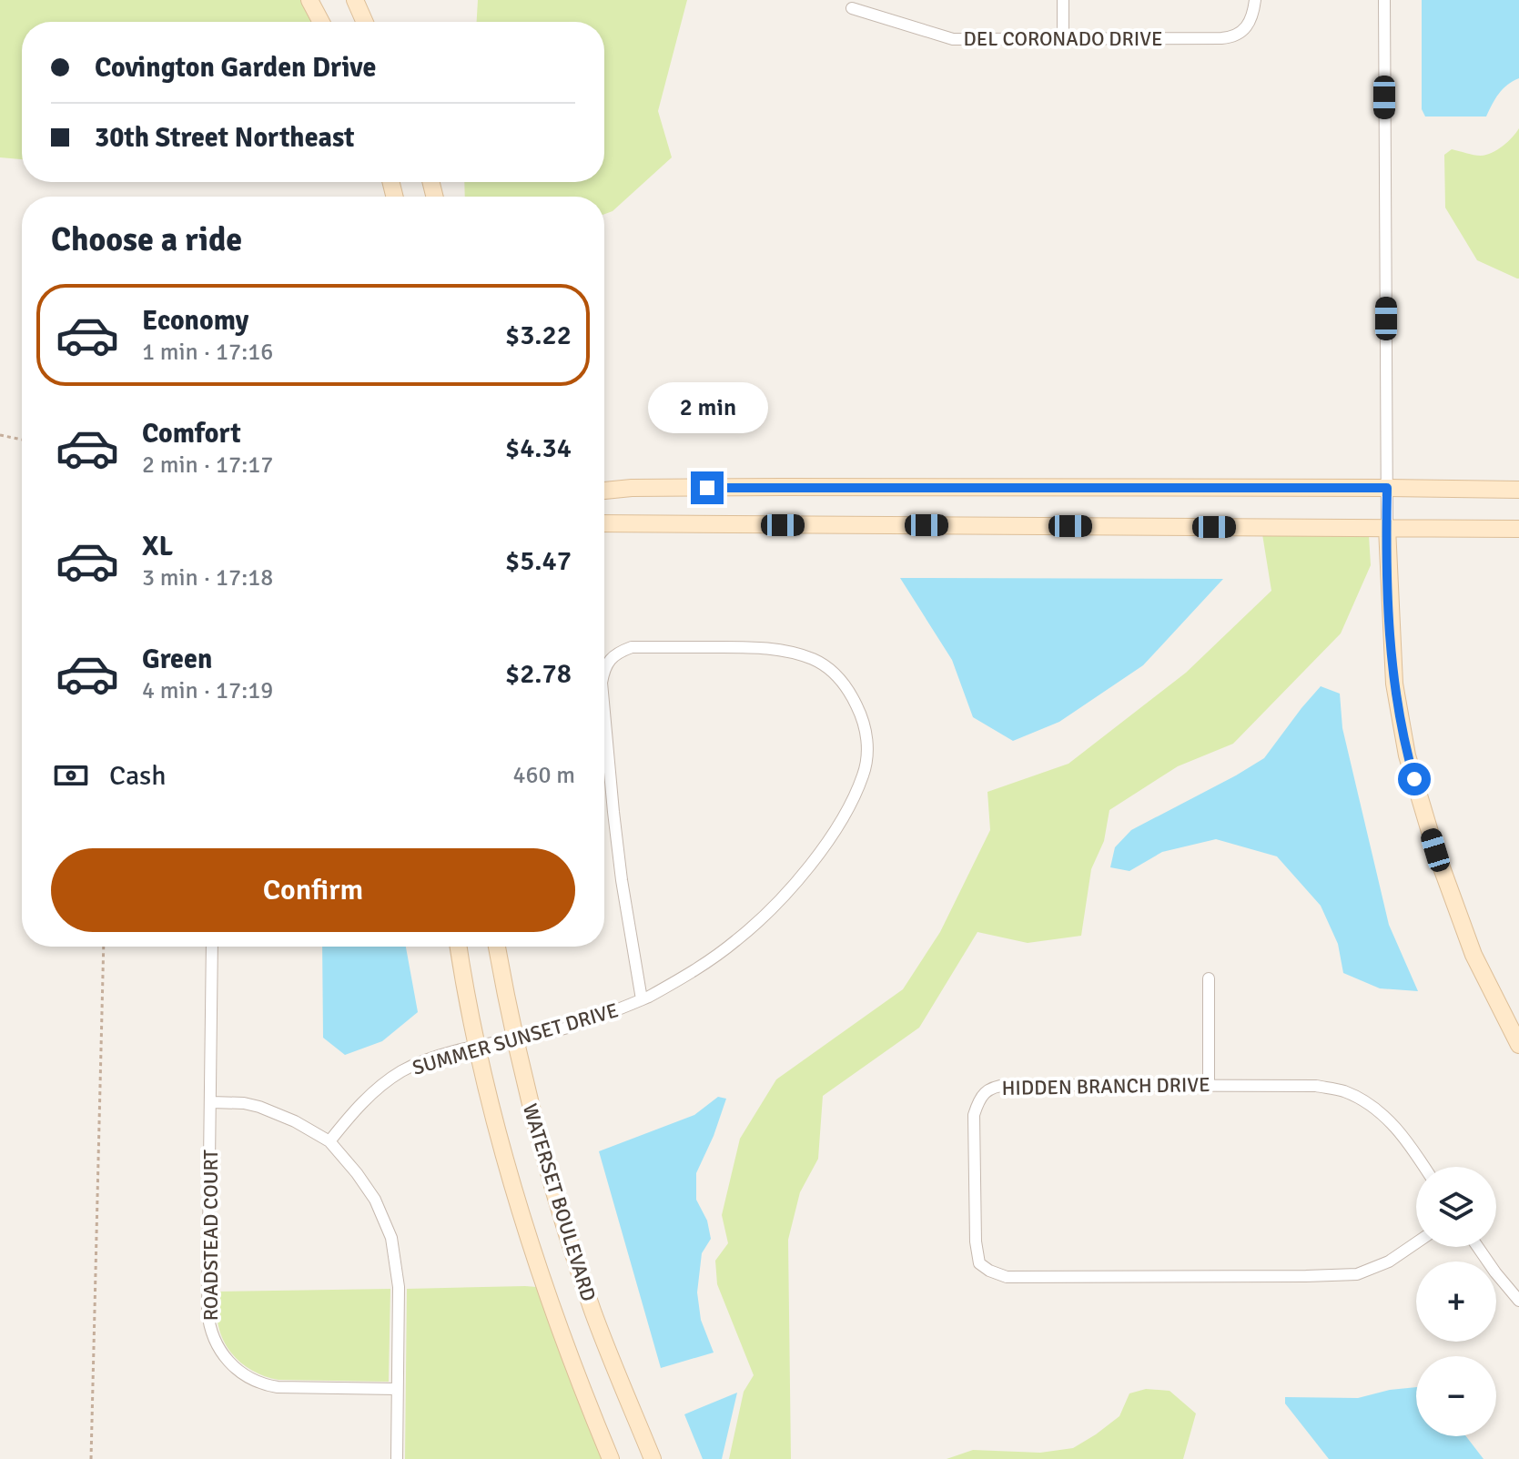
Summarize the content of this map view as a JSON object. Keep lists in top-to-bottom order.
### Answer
{
  "streets": {
    "street": [
      "DEL CORONADO DRIVE",
      "SUMMER SUNSET DRIVE",
      "HIDDEN BRANCH DRIVE",
      "WATERSET BOULEVARD",
      "ROADSTEAD COURT"
    ]
  },
  "crossings": [
    ["SUMMER SUNSET DRIVE", "WATERSET BOULEVARD"]
  ],
  "page": {
    "banner": ["Covington Garden Drive", "30th Street Northeast"],
    "heading": "Choose a ride",
    "list": [
      {
        "name": "Economy",
        "note": "1 min · 17:16",
        "value": "$3.22"
      },
      {
        "name": "Comfort",
        "note": "2 min · 17:17",
        "value": "$4.34"
      },
      {
        "name": "XL",
        "note": "3 min · 17:18",
        "value": "$5.47"
      },
      {
        "name": "Green",
        "note": "4 min · 17:19",
        "value": "$2.78"
      }
    ],
    "bubble": "2 min",
    "pay": ["Cash", "460 m"],
    "buttons": "Confirm",
    "map_buttons": ["+", "−"]
  }
}
